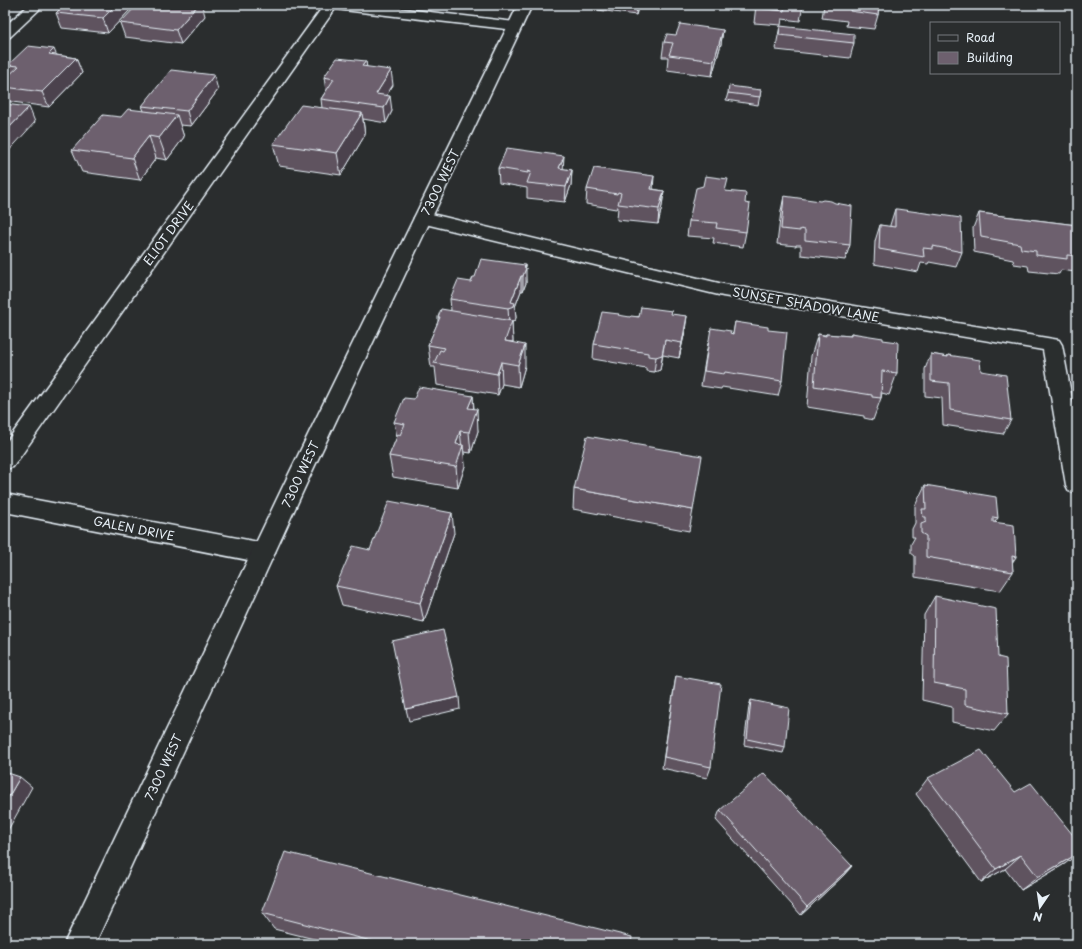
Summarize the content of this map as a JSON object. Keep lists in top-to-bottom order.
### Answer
{
  "streets": {
    "street": [
      "7300 WEST",
      "ELIOT DRIVE",
      "SUNSET SHADOW LANE",
      "GALEN DRIVE"
    ]
  },
  "crossings": [
    ["7300 WEST", "SUNSET SHADOW LANE"],
    ["7300 WEST", "GALEN DRIVE"]
  ],
  "legend": ["Road", "Building"],
  "north": "bottom"
}
